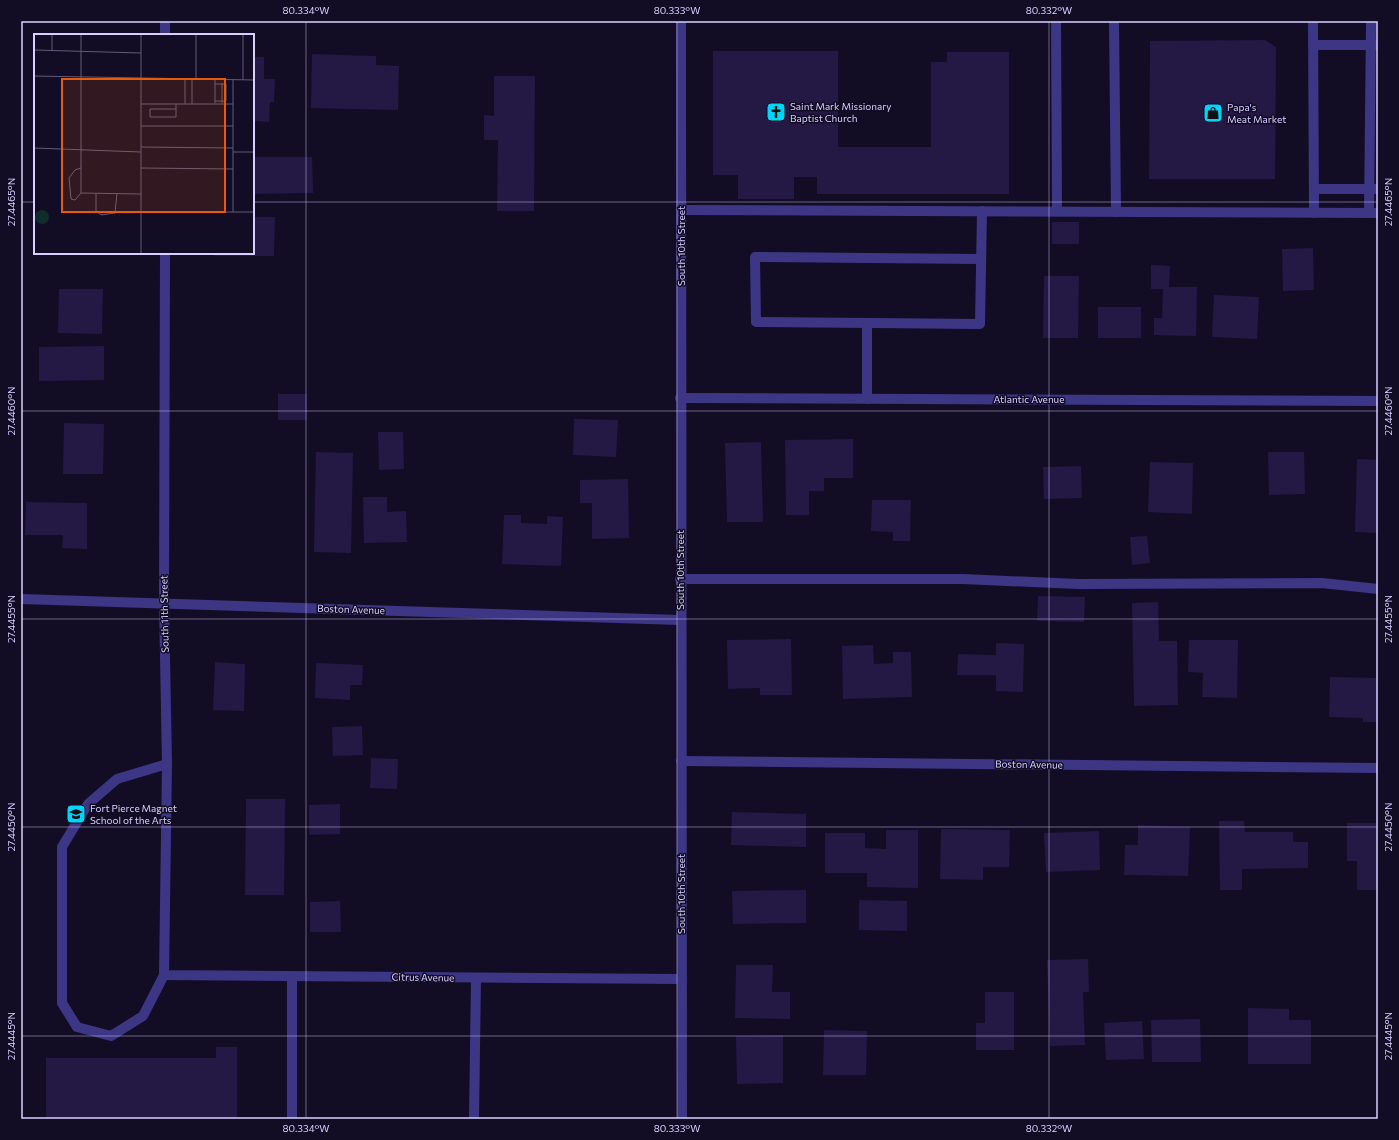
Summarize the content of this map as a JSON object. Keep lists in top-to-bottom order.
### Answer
{
  "streets": {
    "street": [
      "South 10th Street",
      "Atlantic Avenue",
      "Boston Avenue",
      "South 11th Street",
      "Citrus Avenue"
    ]
  },
  "crossings": [
    ["South 10th Street", "Atlantic Avenue"],
    ["South 10th Street", "Boston Avenue"],
    ["South 10th Street", "Citrus Avenue"],
    ["Boston Avenue", "South 11th Street"],
    ["South 11th Street", "Citrus Avenue"]
  ],
  "places": {
    "church": ["Saint Mark Missionary Baptist Church"],
    "shop": ["Papa's Meat Market"],
    "school or university": ["Fort Pierce Magnet School of the Arts"]
  },
  "coordinates": [
    "80.334°W",
    "80.333°W",
    "80.332°W",
    "27.4465°N",
    "27.4460°N",
    "27.4455°N",
    "27.4450°N",
    "27.4445°N"
  ]
}
